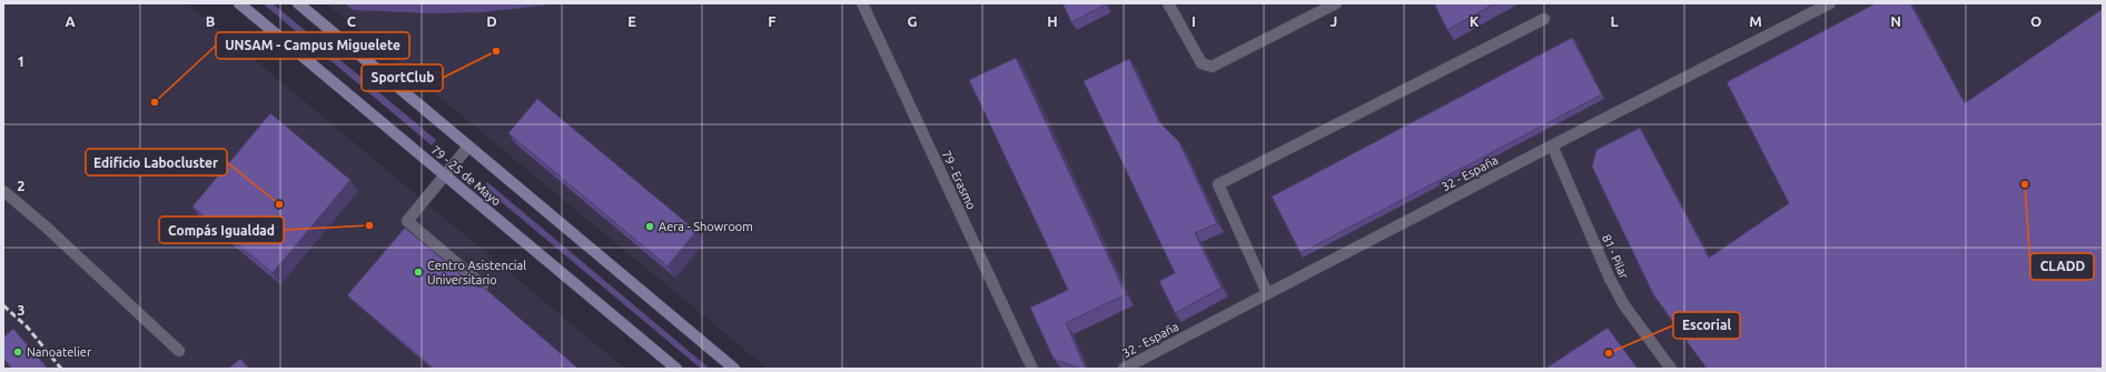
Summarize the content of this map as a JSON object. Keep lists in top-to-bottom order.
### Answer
{
  "streets": {
    "main road": ["79 - 25 de Mayo"],
    "street": ["32 - España", "79 - Erasmo", "81 - Pilar"]
  },
  "crossings": [
    ["32 - España", "81 - Pilar"]
  ],
  "places": [
    "SportClub",
    "UNSAM - Campus Miguelete",
    "CLADD",
    "Edificio Labocluster",
    "Compás Igualdad",
    "Aera - Showroom",
    "Centro Asistencial Universitario",
    "Nanoatelier",
    "Escorial"
  ],
  "grid": {
    "columns": [
      "A",
      "B",
      "C",
      "D",
      "E",
      "F",
      "G",
      "H",
      "I",
      "J",
      "K",
      "L",
      "M",
      "N",
      "O"
    ],
    "rows": ["1", "2", "3"]
  }
}
